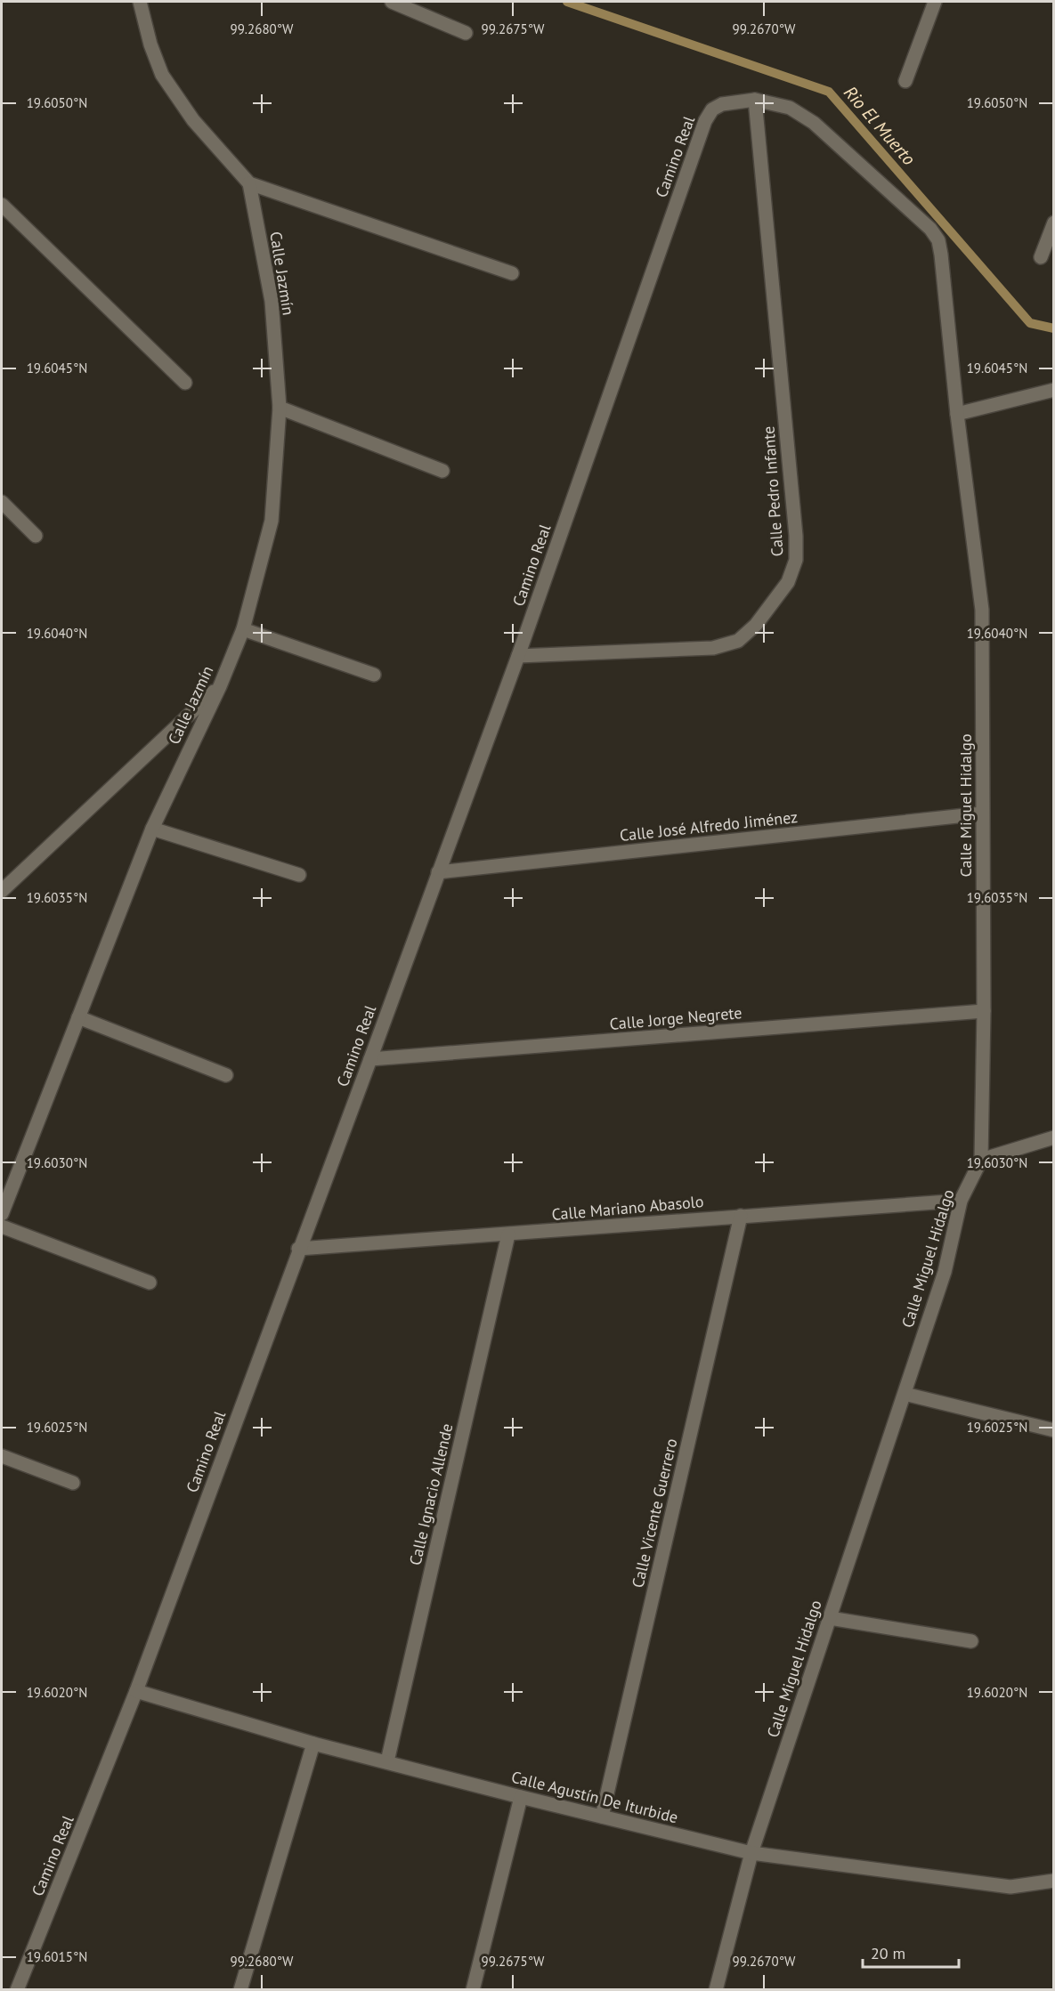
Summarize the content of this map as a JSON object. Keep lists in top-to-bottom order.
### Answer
{
  "streets": {
    "street": [
      "Camino Real",
      "Calle Jazmín",
      "Calle Pedro Infante",
      "Calle Miguel Hidalgo",
      "Calle José Alfredo Jiménez",
      "Calle Jorge Negrete",
      "Calle Mariano Abasolo",
      "Calle Ignacio Allende",
      "Calle Vicente Guerrero",
      "Calle Agustín De Iturbide"
    ]
  },
  "crossings": [
    ["Camino Real", "Calle Pedro Infante"],
    ["Camino Real", "Calle Miguel Hidalgo"],
    ["Camino Real", "Calle José Alfredo Jiménez"],
    ["Camino Real", "Calle Jorge Negrete"],
    ["Camino Real", "Calle Mariano Abasolo"],
    ["Camino Real", "Calle Agustín De Iturbide"],
    ["Calle Pedro Infante", "Calle Miguel Hidalgo"],
    ["Calle Miguel Hidalgo", "Calle José Alfredo Jiménez"],
    ["Calle Miguel Hidalgo", "Calle Jorge Negrete"],
    ["Calle Miguel Hidalgo", "Calle Mariano Abasolo"],
    ["Calle Miguel Hidalgo", "Calle Agustín De Iturbide"],
    ["Calle Mariano Abasolo", "Calle Ignacio Allende"],
    ["Calle Mariano Abasolo", "Calle Vicente Guerrero"],
    ["Calle Ignacio Allende", "Calle Agustín De Iturbide"],
    ["Calle Vicente Guerrero", "Calle Agustín De Iturbide"]
  ],
  "water": ["Rio El Muerto"],
  "scale_bar": "20 m",
  "coordinates": [
    "99.2680°W",
    "99.2675°W",
    "99.2670°W",
    "19.6050°N",
    "19.6045°N",
    "19.6040°N",
    "19.6035°N",
    "19.6030°N",
    "19.6025°N",
    "19.6020°N",
    "19.6015°N"
  ]
}
